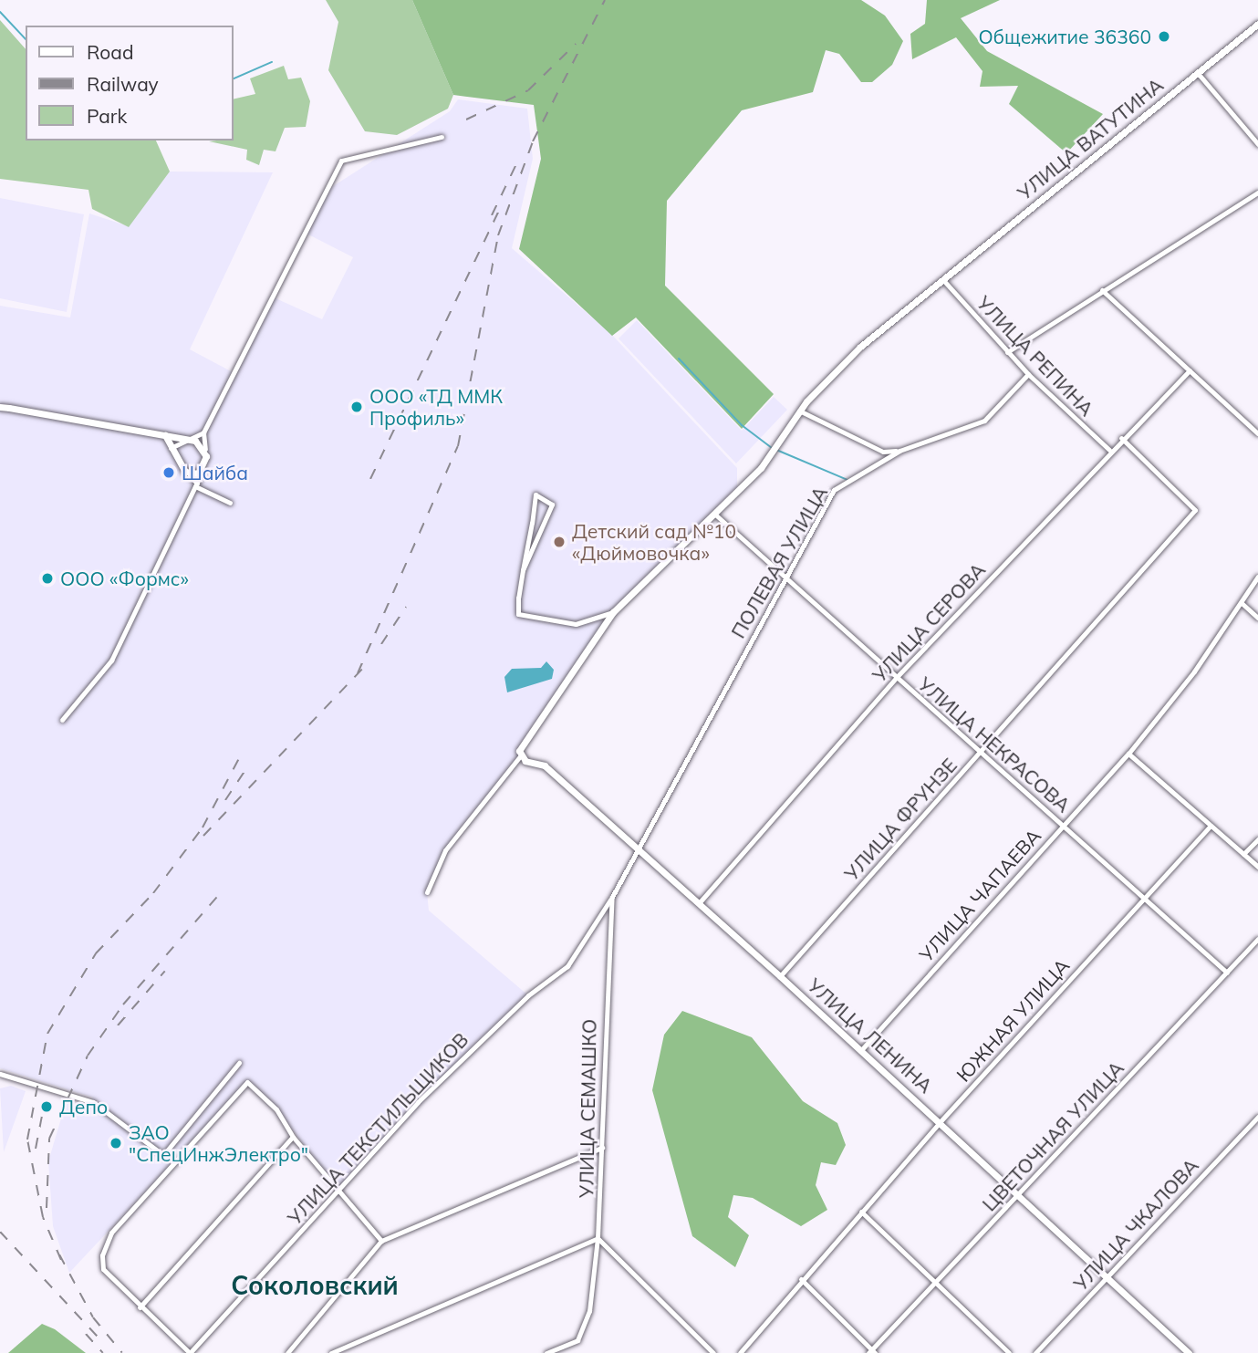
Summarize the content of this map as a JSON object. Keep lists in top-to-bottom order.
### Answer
{
  "streets": {
    "street": [
      "УЛИЦА ВАТУТИНА",
      "УЛИЦА РЕПИНА",
      "ПОЛЕВАЯ УЛИЦА",
      "УЛИЦА СЕРОВА",
      "УЛИЦА НЕКРАСОВА",
      "УЛИЦА ФРУНЗЕ",
      "УЛИЦА ЧАПАЕВА",
      "ЮЖНАЯ УЛИЦА",
      "УЛИЦА ЛЕНИНА",
      "УЛИЦА СЕМАШКО",
      "УЛИЦА ТЕКСТИЛЬЩИКОВ",
      "ЦВЕТОЧНАЯ УЛИЦА",
      "УЛИЦА ЧКАЛОВА"
    ]
  },
  "crossings": [
    ["УЛИЦА ВАТУТИНА", "УЛИЦА РЕПИНА"],
    ["УЛИЦА ВАТУТИНА", "УЛИЦА НЕКРАСОВА"],
    ["УЛИЦА ВАТУТИНА", "УЛИЦА ЛЕНИНА"],
    ["УЛИЦА РЕПИНА", "ПОЛЕВАЯ УЛИЦА"],
    ["УЛИЦА РЕПИНА", "УЛИЦА СЕРОВА"],
    ["ПОЛЕВАЯ УЛИЦА", "УЛИЦА НЕКРАСОВА"],
    ["ПОЛЕВАЯ УЛИЦА", "УЛИЦА ЛЕНИНА"],
    ["ПОЛЕВАЯ УЛИЦА", "УЛИЦА СЕМАШКО"],
    ["УЛИЦА СЕРОВА", "УЛИЦА НЕКРАСОВА"],
    ["УЛИЦА СЕРОВА", "УЛИЦА ФРУНЗЕ"],
    ["УЛИЦА СЕРОВА", "УЛИЦА ЛЕНИНА"],
    ["УЛИЦА НЕКРАСОВА", "УЛИЦА ФРУНЗЕ"],
    ["УЛИЦА НЕКРАСОВА", "УЛИЦА ЧАПАЕВА"],
    ["УЛИЦА НЕКРАСОВА", "ЮЖНАЯ УЛИЦА"],
    ["УЛИЦА НЕКРАСОВА", "ЦВЕТОЧНАЯ УЛИЦА"],
    ["УЛИЦА ФРУНЗЕ", "УЛИЦА ЛЕНИНА"],
    ["УЛИЦА ЧАПАЕВА", "УЛИЦА ЛЕНИНА"],
    ["ЮЖНАЯ УЛИЦА", "УЛИЦА ЛЕНИНА"],
    ["УЛИЦА ЛЕНИНА", "УЛИЦА СЕМАШКО"],
    ["УЛИЦА ЛЕНИНА", "ЦВЕТОЧНАЯ УЛИЦА"],
    ["УЛИЦА ЛЕНИНА", "УЛИЦА ЧКАЛОВА"],
    ["УЛИЦА СЕМАШКО", "УЛИЦА ТЕКСТИЛЬЩИКОВ"]
  ],
  "districts": ["Соколовский"],
  "places": [
    "Общежитие 36360",
    "ООО «ТД ММК Профиль»",
    "Шайба",
    "Детский сад №10 «Дюймовочка»",
    "ООО «Формс»",
    "Депо",
    "ЗАО \"СпецИнжЭлектро\""
  ],
  "legend": ["Road", "Railway", "Park"]
}
